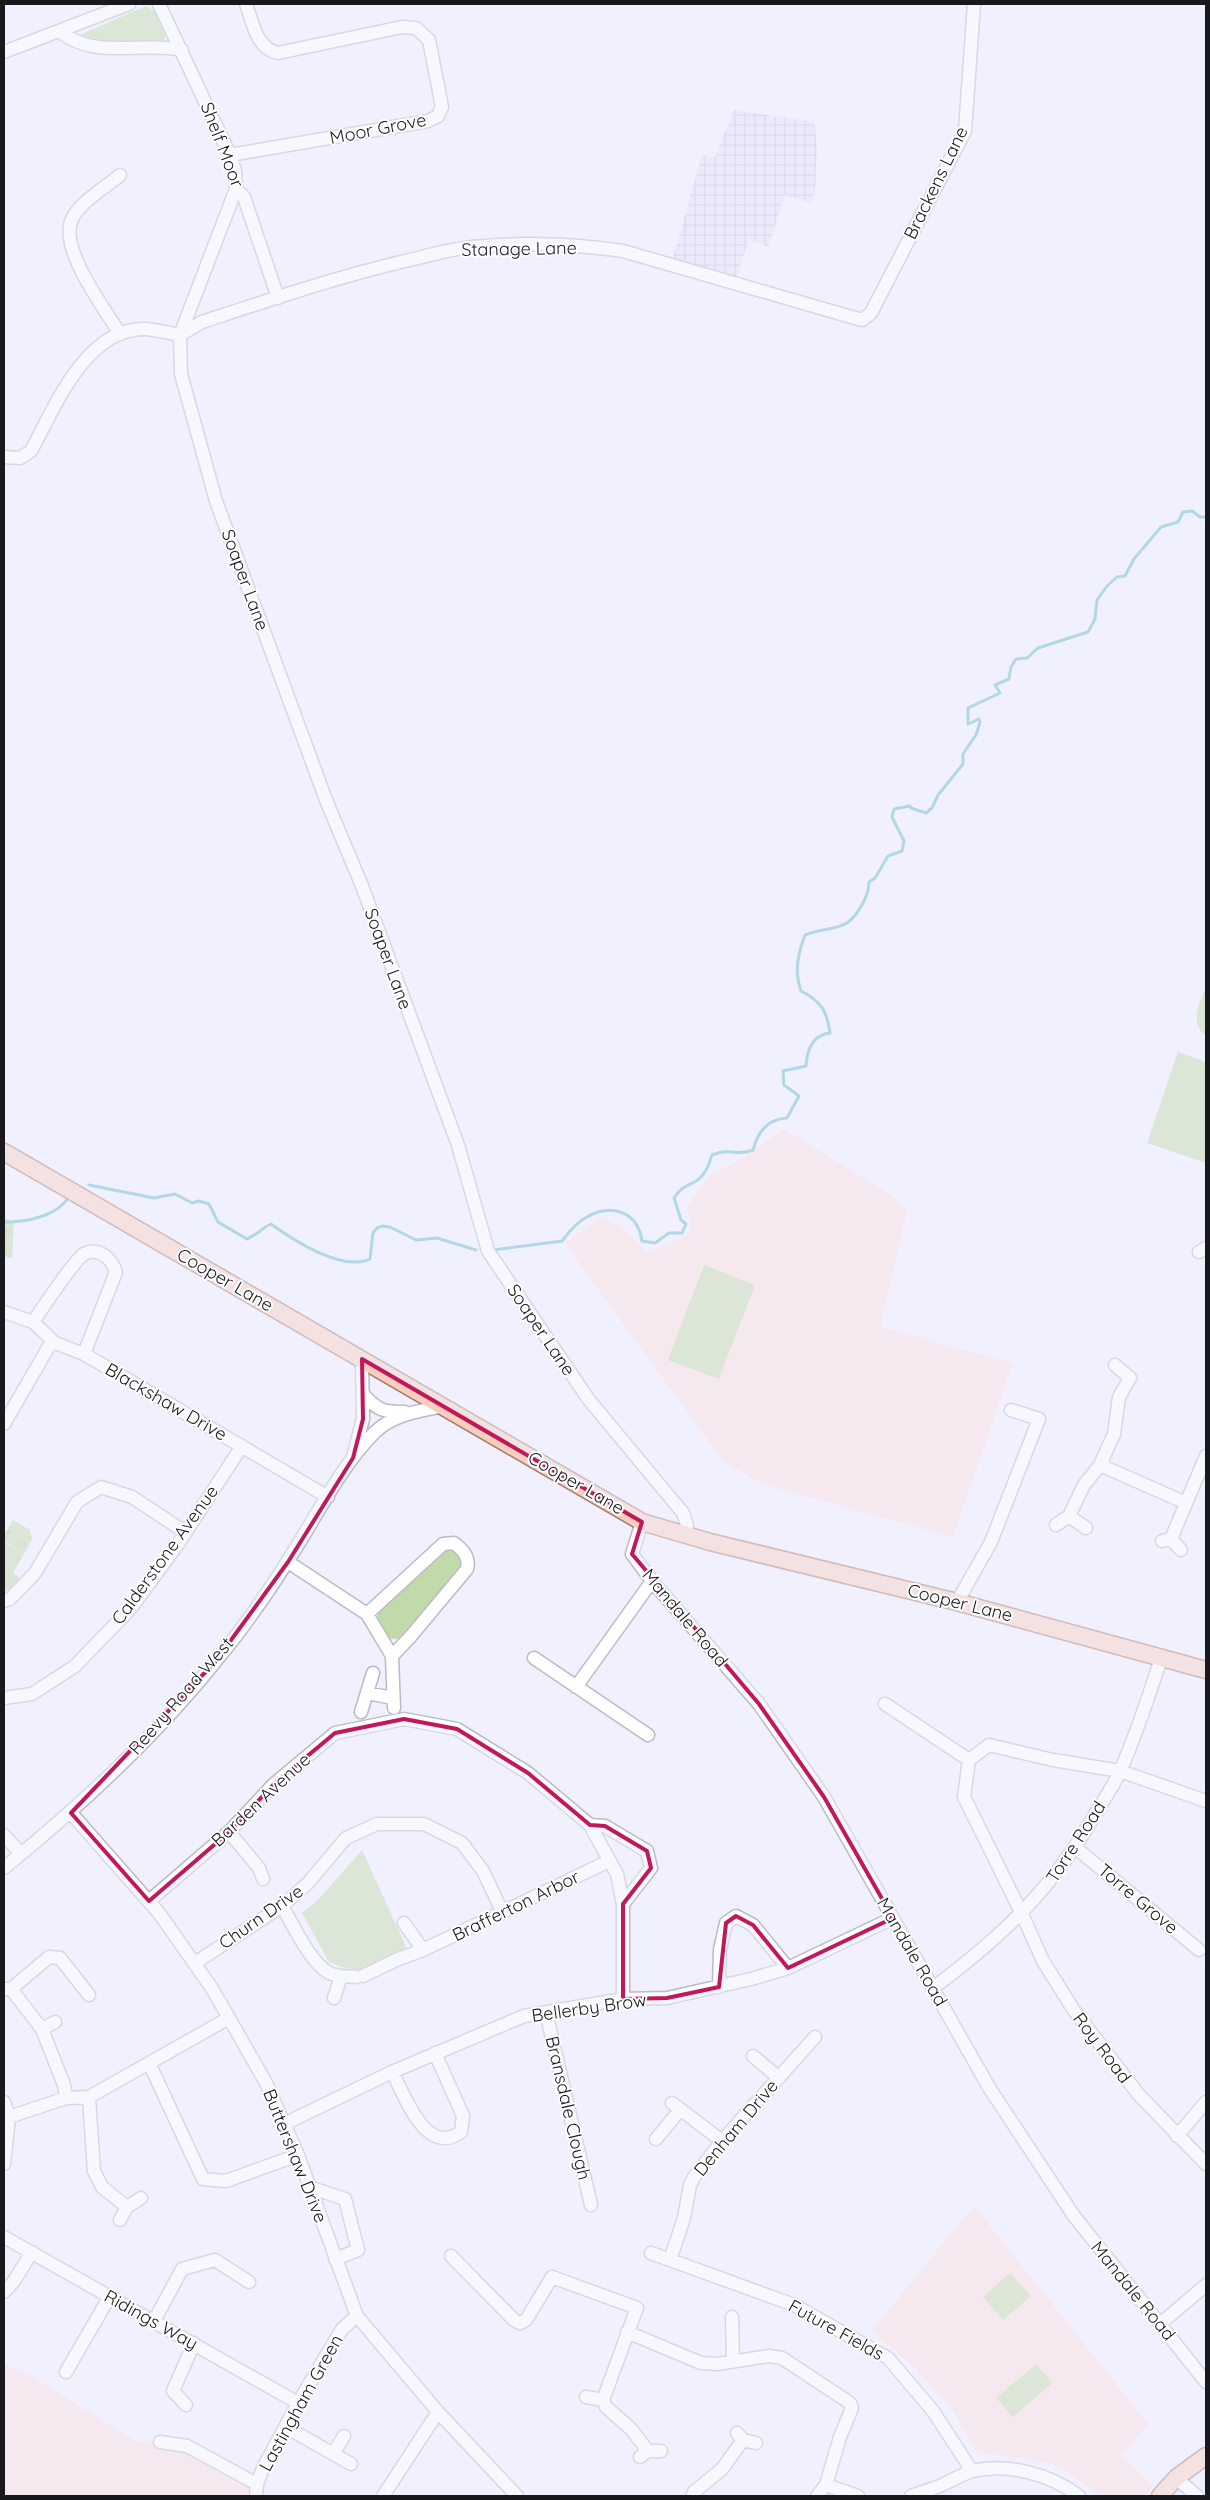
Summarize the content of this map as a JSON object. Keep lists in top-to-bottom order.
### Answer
{
  "streets": {
    "main road": ["Cooper Lane"],
    "street": [
      "Moor Grove",
      "Shelf Moor",
      "Brackens Lane",
      "Stanage Lane",
      "Soaper Lane",
      "Blackshaw Drive",
      "Calderstone Avenue",
      "Mandale Road",
      "Reevy Road West",
      "Barden Avenue",
      "Torre Road",
      "Torre Grove",
      "Brafferton Arbor",
      "Churn Drive",
      "Bellerby Brow",
      "Roy Road",
      "Bransdale Clough",
      "Denham Drive",
      "Buttershaw Drive",
      "Ridings Way",
      "Future Fields",
      "Lastingham Green"
    ]
  },
  "crossings": [
    ["Moor Grove", "Shelf Moor"],
    ["Shelf Moor", "Stanage Lane"],
    ["Brackens Lane", "Stanage Lane"],
    ["Stanage Lane", "Soaper Lane"],
    ["Soaper Lane", "Cooper Lane"],
    ["Cooper Lane", "Mandale Road"],
    ["Cooper Lane", "Torre Road"],
    ["Blackshaw Drive", "Calderstone Avenue"],
    ["Blackshaw Drive", "Reevy Road West"],
    ["Mandale Road", "Torre Road"],
    ["Mandale Road", "Bellerby Brow"],
    ["Reevy Road West", "Buttershaw Drive"],
    ["Barden Avenue", "Brafferton Arbor"],
    ["Barden Avenue", "Bellerby Brow"],
    ["Barden Avenue", "Buttershaw Drive"],
    ["Torre Road", "Torre Grove"],
    ["Torre Road", "Roy Road"],
    ["Brafferton Arbor", "Churn Drive"],
    ["Churn Drive", "Buttershaw Drive"],
    ["Bellerby Brow", "Bransdale Clough"],
    ["Bellerby Brow", "Buttershaw Drive"],
    ["Denham Drive", "Future Fields"],
    ["Buttershaw Drive", "Lastingham Green"],
    ["Ridings Way", "Lastingham Green"]
  ]
}
